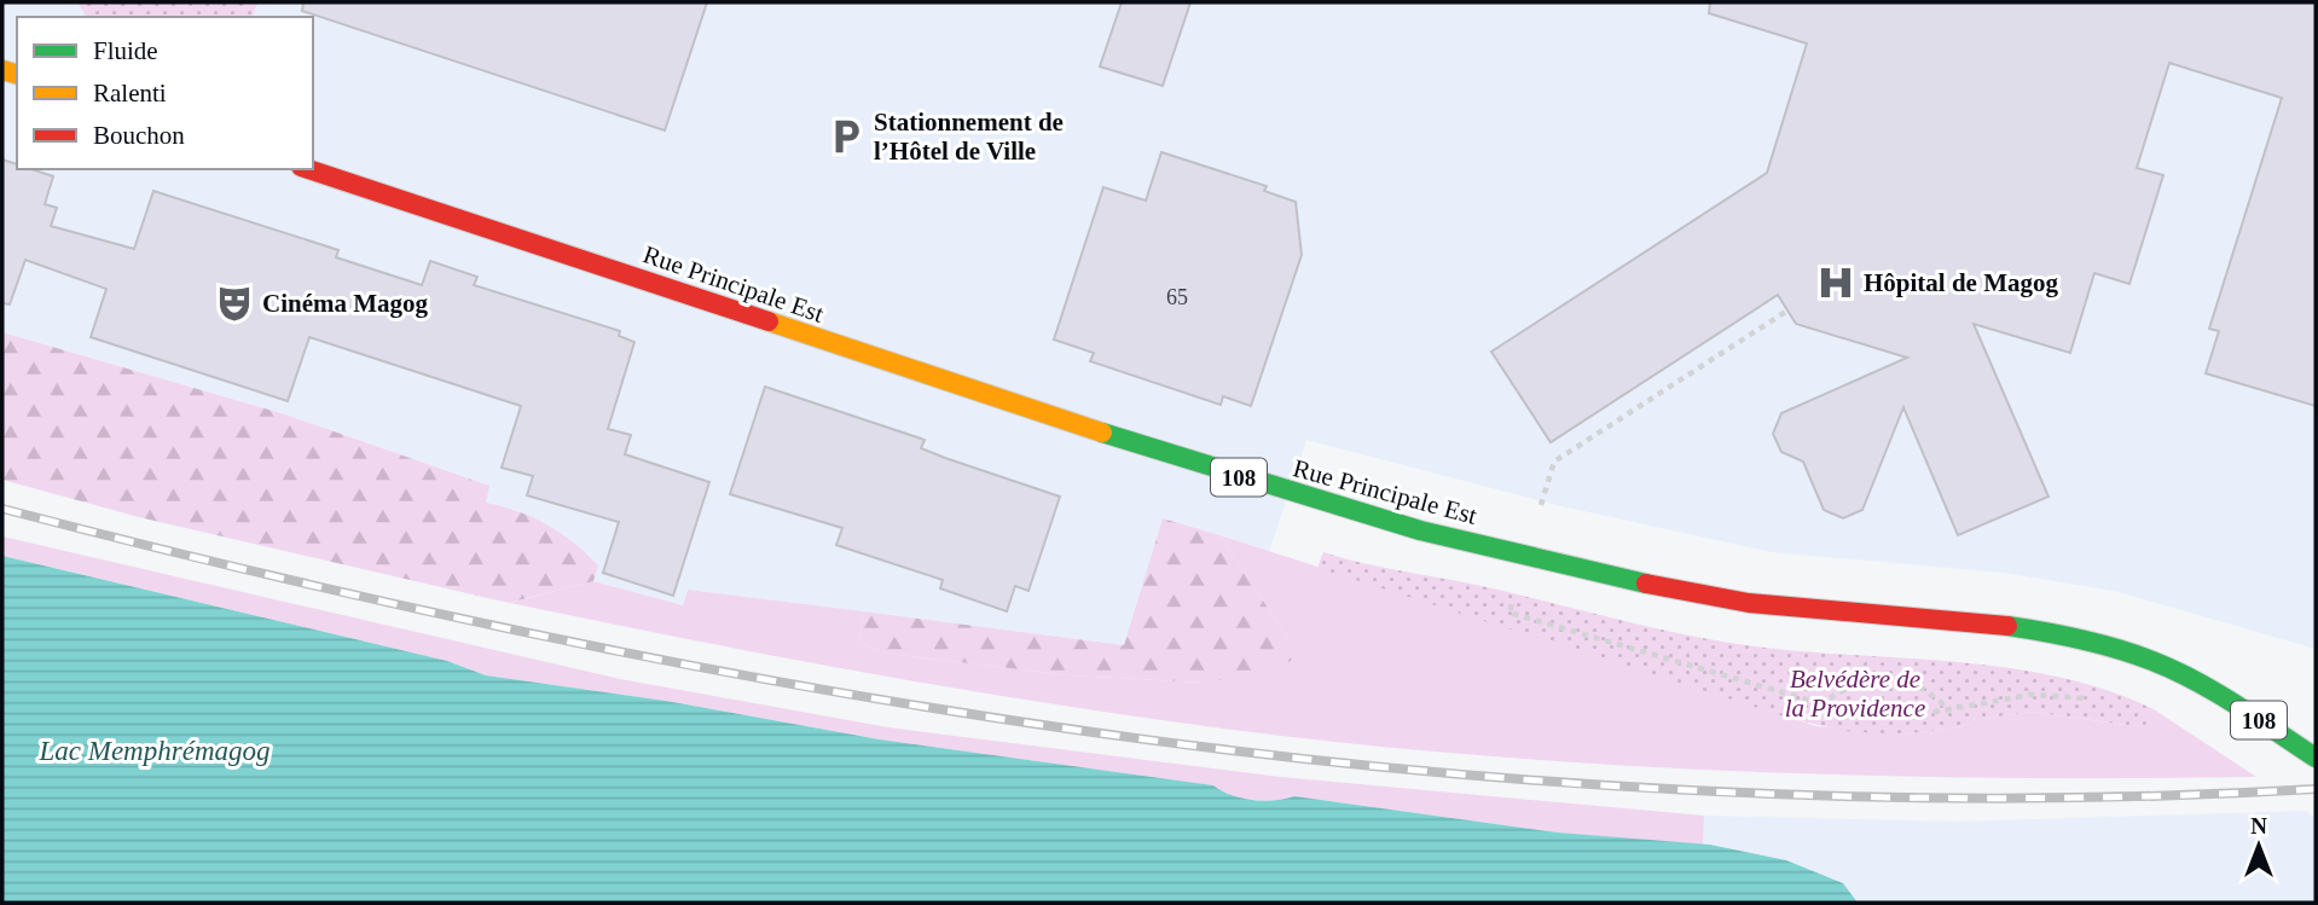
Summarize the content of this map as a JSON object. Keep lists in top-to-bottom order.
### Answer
{
  "streets": {
    "main road": ["Rue Principale Est", "108"]
  },
  "water": ["Lac Memphrémagog"],
  "parks": ["Belvédère de la Providence"],
  "places": {
    "parking": ["Stationnement de l’Hôtel de Ville"],
    "hospital": ["Hôpital de Magog"],
    "theatre": ["Cinéma Magog"]
  },
  "house_numbers": ["65"],
  "legend": ["Fluide", "Ralenti", "Bouchon"],
  "north": "top"
}
